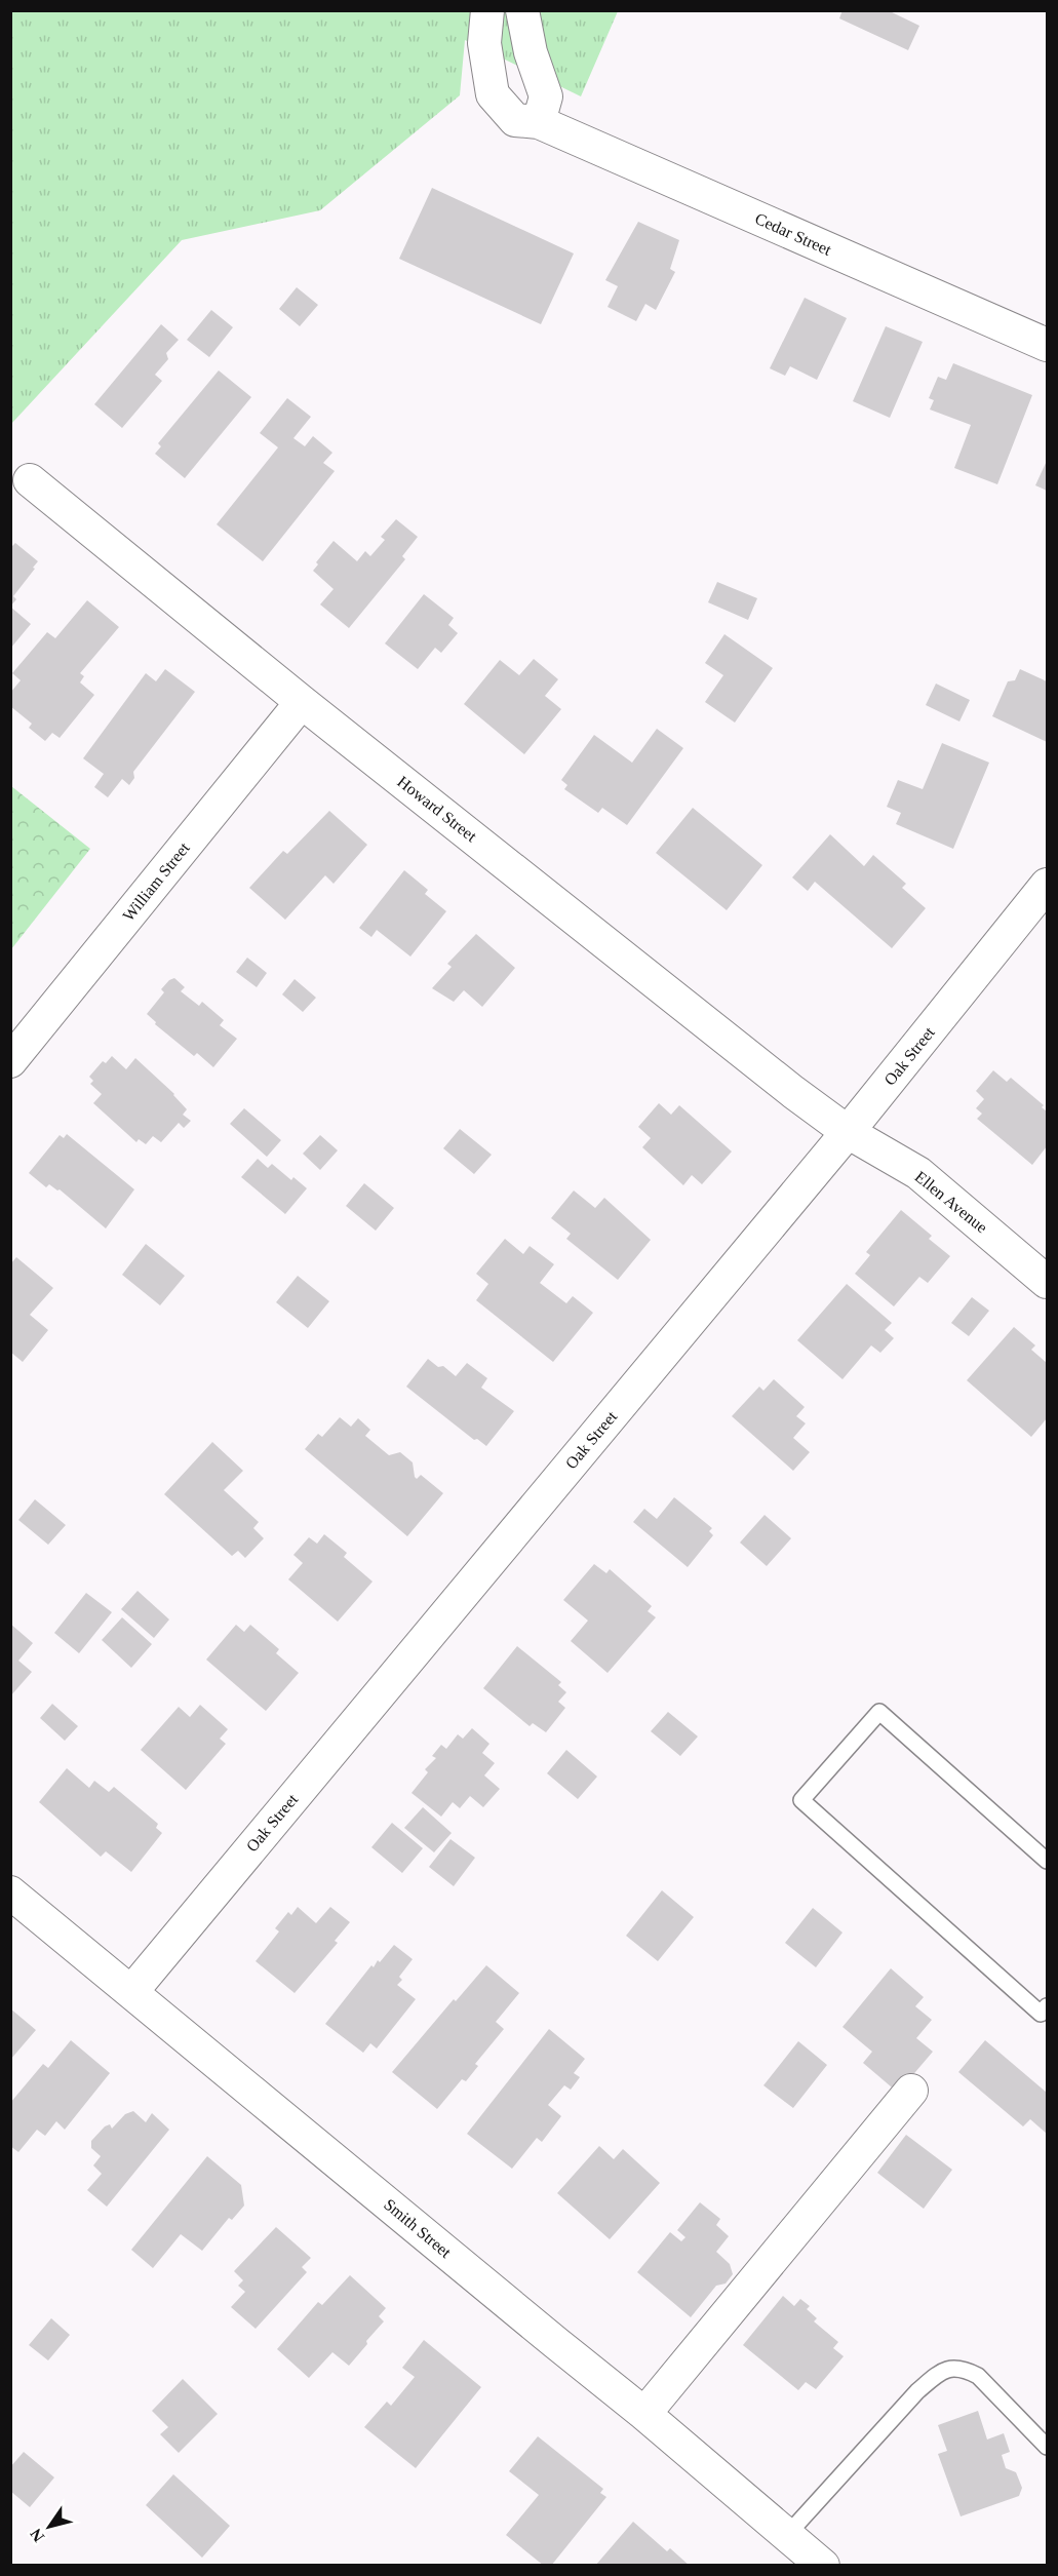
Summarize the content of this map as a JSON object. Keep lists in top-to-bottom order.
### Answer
{
  "streets": {
    "street": [
      "Cedar Street",
      "Howard Street",
      "William Street",
      "Oak Street",
      "Ellen Avenue",
      "Smith Street"
    ]
  },
  "crossings": [
    ["Howard Street", "William Street"],
    ["Howard Street", "Oak Street"],
    ["Howard Street", "Ellen Avenue"],
    ["Oak Street", "Ellen Avenue"],
    ["Oak Street", "Smith Street"]
  ],
  "north": "bottom left"
}
